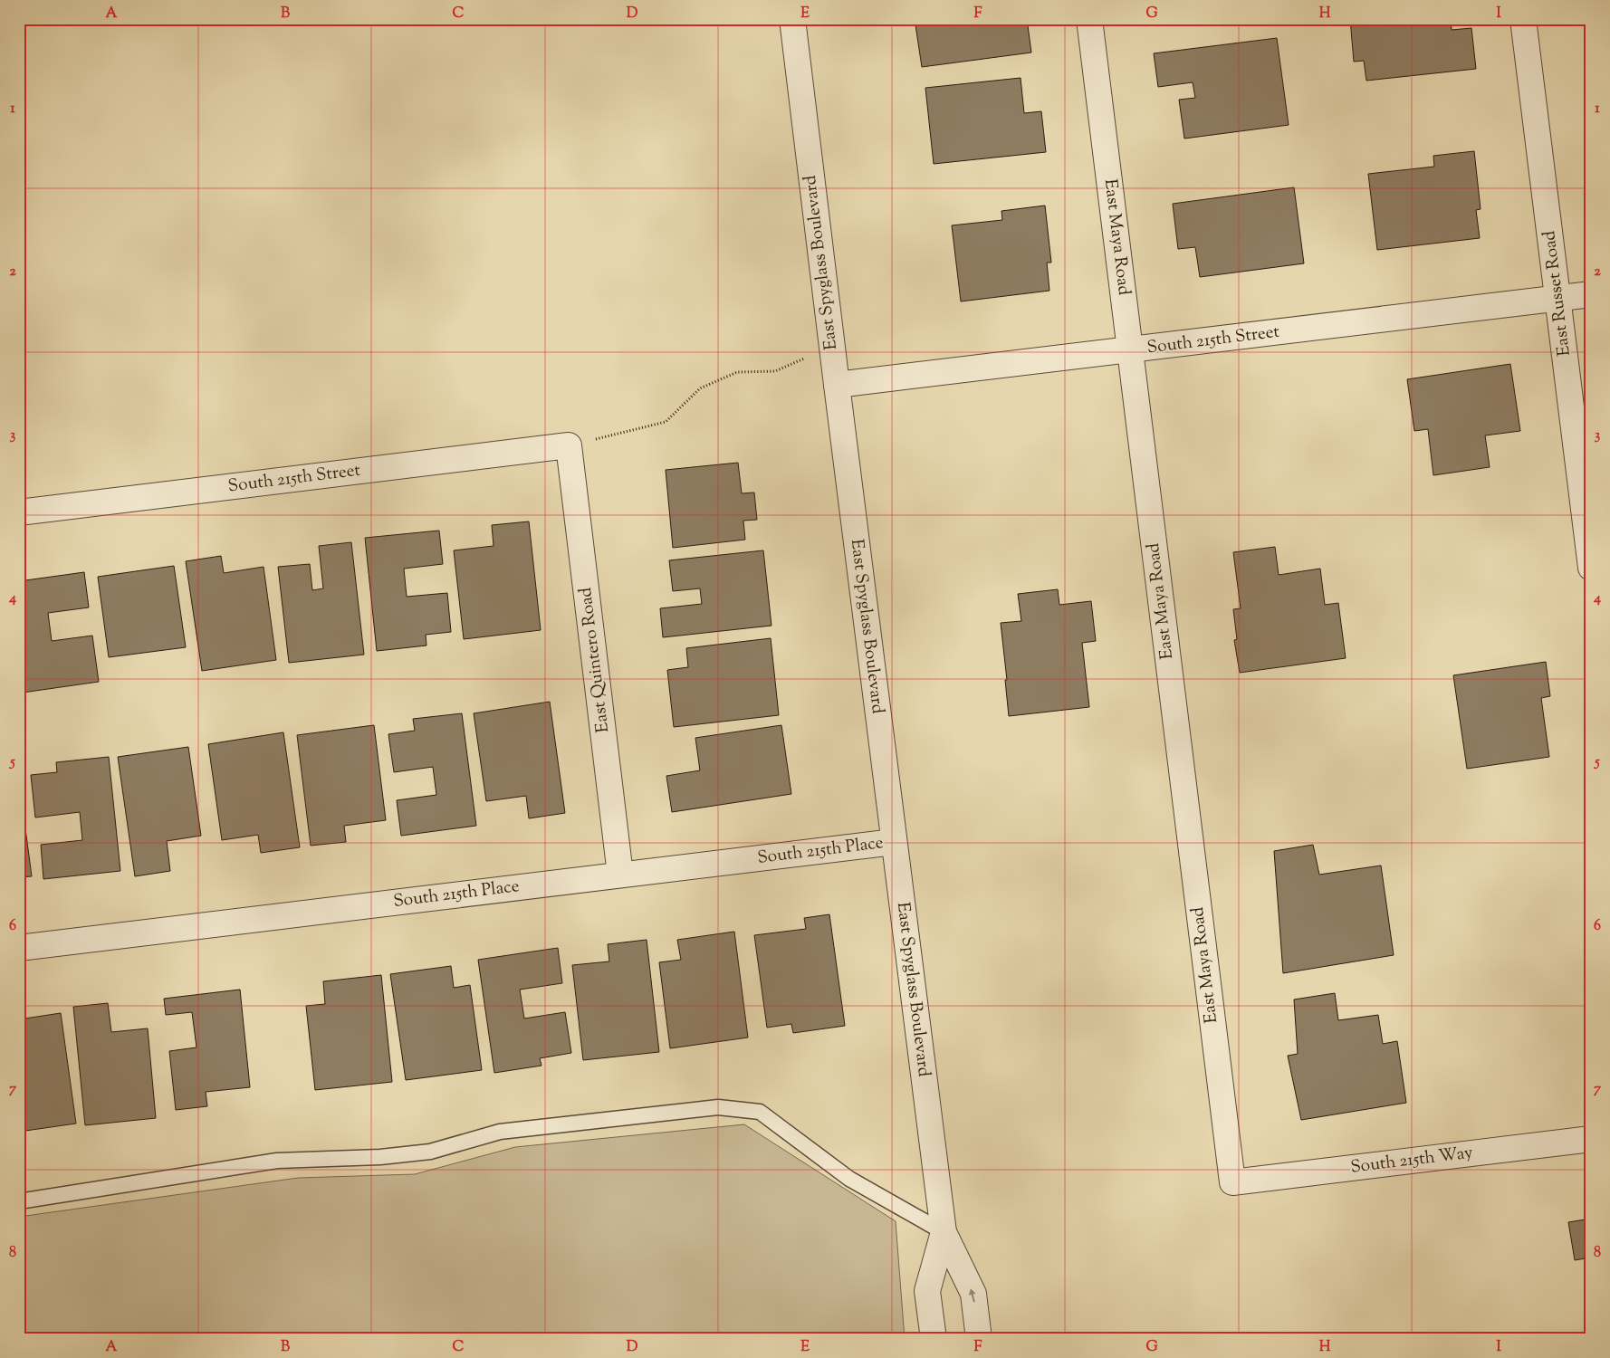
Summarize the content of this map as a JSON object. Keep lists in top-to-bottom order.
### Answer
{
  "streets": {
    "street": [
      "East Maya Road",
      "East Spyglass Boulevard",
      "East Russet Road",
      "South 215th Street",
      "East Quintero Road",
      "South 215th Place",
      "South 215th Way"
    ]
  },
  "crossings": [
    ["East Maya Road", "South 215th Street"],
    ["East Maya Road", "South 215th Way"],
    ["East Spyglass Boulevard", "South 215th Street"],
    ["East Spyglass Boulevard", "South 215th Place"],
    ["East Russet Road", "South 215th Street"],
    ["South 215th Street", "East Quintero Road"],
    ["East Quintero Road", "South 215th Place"]
  ],
  "grid": {
    "columns": [
      "A",
      "B",
      "C",
      "D",
      "E",
      "F",
      "G",
      "H",
      "I"
    ],
    "rows": [
      "1",
      "2",
      "3",
      "4",
      "5",
      "6",
      "7",
      "8"
    ]
  }
}
